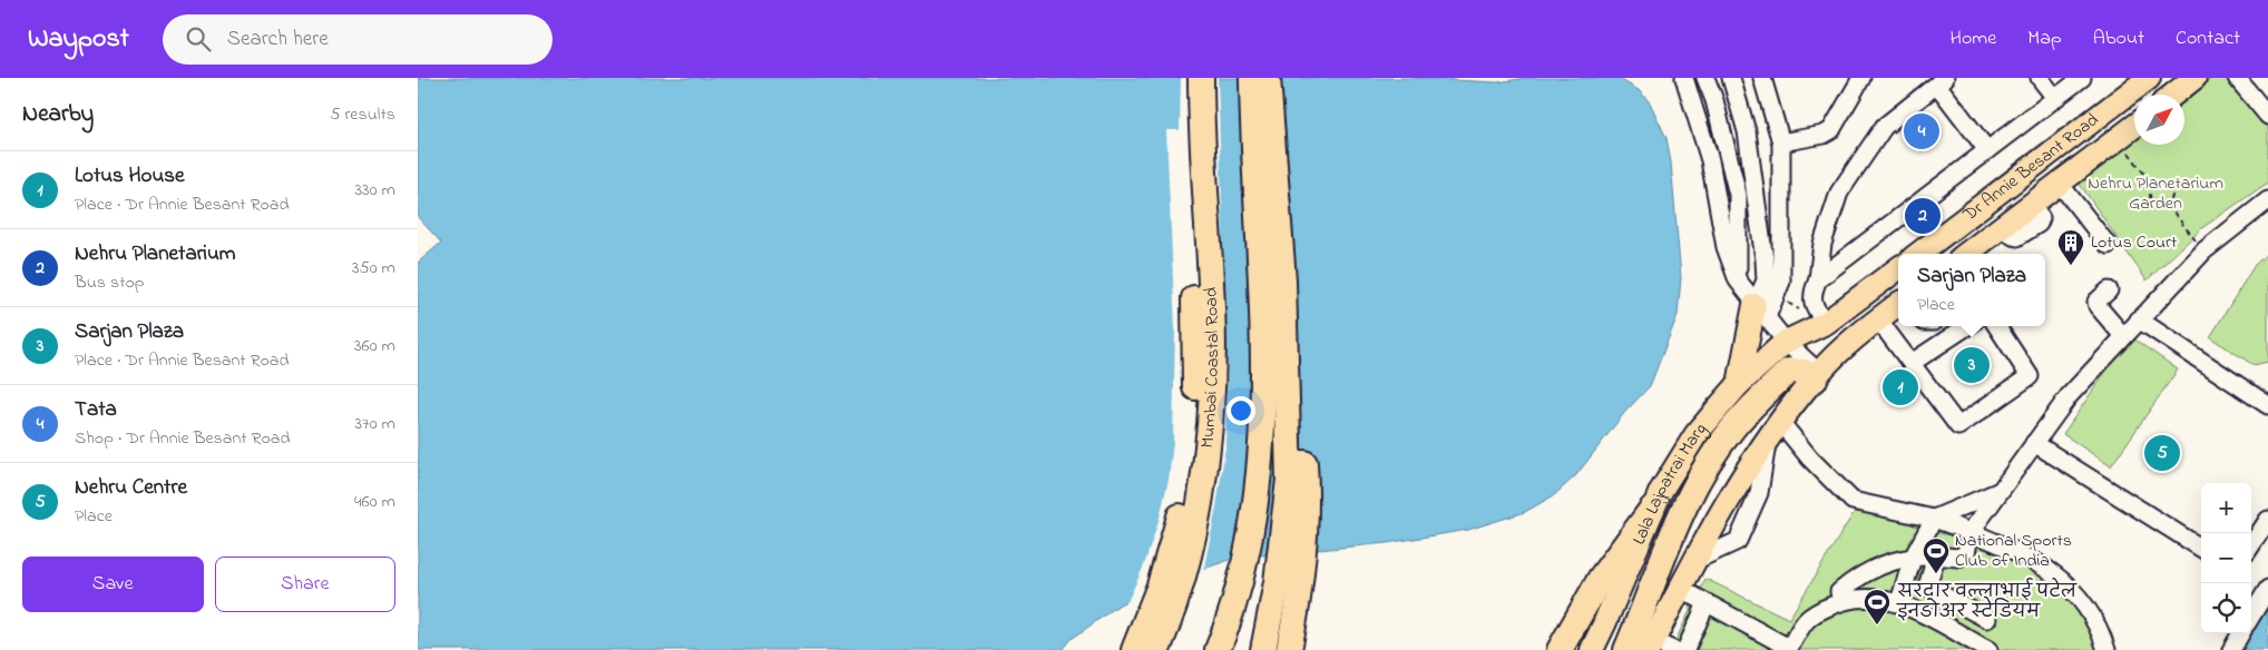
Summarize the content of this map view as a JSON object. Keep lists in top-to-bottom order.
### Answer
{
  "streets": {
    "highway": ["Mumbai Coastal Road"],
    "main road": ["Dr Annie Besant Road", "Lala Lajpatrai Marg"]
  },
  "parks": ["Nehru Planetarium Garden"],
  "places": {
    "building": ["Lotus Court"],
    "sports": ["National Sports Club of India", "सरदार वल्लाभाई पटेल इनडोअर स्टेडियम"]
  },
  "north": "top right",
  "page": {
    "header": "Waypost",
    "search": "Search here",
    "nav": [
      "Home",
      "Map",
      "About",
      "Contact"
    ],
    "heading": ["Nearby", "5 results"],
    "pins": [
      "4",
      "2",
      "3",
      "1",
      "5"
    ],
    "list": [
      {
        "mark": "1",
        "name": "Lotus House",
        "note": "Place · Dr Annie Besant Road",
        "value": "330 m"
      },
      {
        "mark": "2",
        "name": "Nehru Planetarium",
        "note": "Bus stop",
        "value": "350 m"
      },
      {
        "mark": "3",
        "name": "Sarjan Plaza",
        "note": "Place · Dr Annie Besant Road",
        "value": "360 m"
      },
      {
        "mark": "4",
        "name": "Tata",
        "note": "Shop · Dr Annie Besant Road",
        "value": "370 m"
      },
      {
        "mark": "5",
        "name": "Nehru Centre",
        "note": "Place",
        "value": "460 m"
      }
    ],
    "popup": ["Sarjan Plaza", "Place"],
    "map_buttons": ["+", "−"],
    "buttons": ["Save", "Share"]
  }
}
